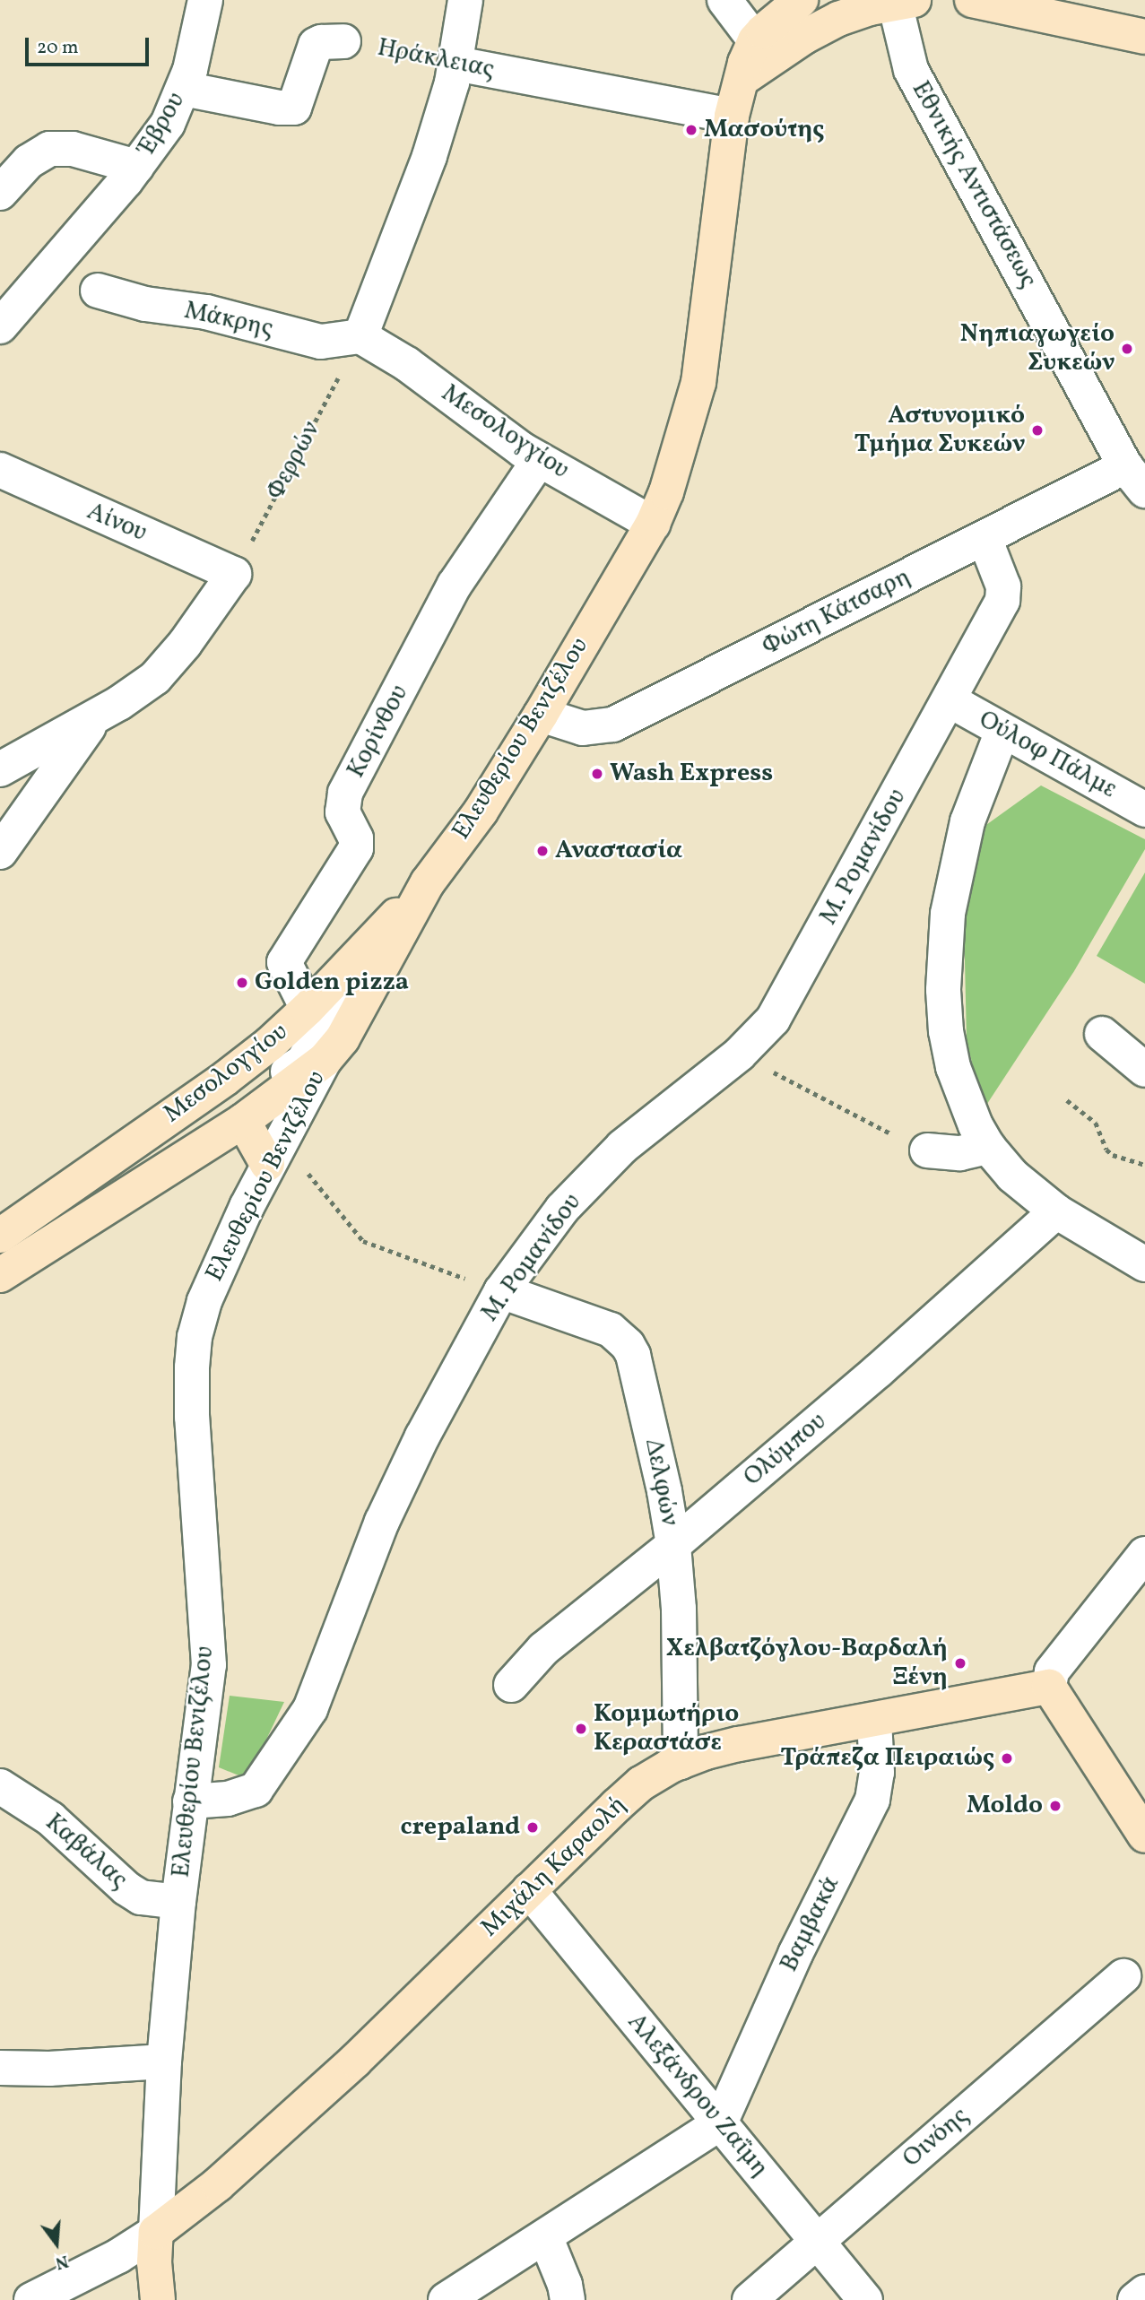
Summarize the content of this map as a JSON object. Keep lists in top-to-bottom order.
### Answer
{
  "streets": {
    "street": [
      "Ηράκλειας",
      "Έβρου",
      "Εθνικής Αντιστάσεως",
      "Μάκρης",
      "Μεσολογγίου",
      "Αίνου",
      "Φώτη Κάτσαρη",
      "Κορίνθου",
      "Ελευθερίου Βενιζέλου",
      "Ούλοφ Πάλμε",
      "Μ. Ρομανίδου",
      "Ολύμπου",
      "Δελφών",
      "Καβάλας",
      "Μιχάλη Καραολή",
      "Βαμβακά",
      "Αλεξάνδρου Ζαΐμη",
      "Οινόης"
    ],
    "path": ["Φερρών"]
  },
  "crossings": [
    ["Ηράκλειας", "Έβρου"],
    ["Ηράκλειας", "Ελευθερίου Βενιζέλου"],
    ["Εθνικής Αντιστάσεως", "Φώτη Κάτσαρη"],
    ["Μάκρης", "Μεσολογγίου"],
    ["Μάκρης", "Φερρών"],
    ["Μεσολογγίου", "Φερρών"],
    ["Μεσολογγίου", "Κορίνθου"],
    ["Μεσολογγίου", "Ελευθερίου Βενιζέλου"],
    ["Φερρών", "Αίνου"],
    ["Φώτη Κάτσαρη", "Ελευθερίου Βενιζέλου"],
    ["Φώτη Κάτσαρη", "Μ. Ρομανίδου"],
    ["Ελευθερίου Βενιζέλου", "Μ. Ρομανίδου"],
    ["Ελευθερίου Βενιζέλου", "Καβάλας"],
    ["Ελευθερίου Βενιζέλου", "Μιχάλη Καραολή"],
    ["Ούλοφ Πάλμε", "Μ. Ρομανίδου"],
    ["Μ. Ρομανίδου", "Δελφών"],
    ["Ολύμπου", "Δελφών"],
    ["Δελφών", "Μιχάλη Καραολή"],
    ["Μιχάλη Καραολή", "Βαμβακά"],
    ["Μιχάλη Καραολή", "Αλεξάνδρου Ζαΐμη"],
    ["Βαμβακά", "Αλεξάνδρου Ζαΐμη"],
    ["Αλεξάνδρου Ζαΐμη", "Οινόης"]
  ],
  "places": [
    "Μασούτης",
    "Νηπιαγωγείο Συκεών",
    "Αστυνομικό Τμήμα Συκεών",
    "Wash Express",
    "Αναστασία",
    "Golden pizza",
    "Χελβατζόγλου-Βαρδαλή Ξένη",
    "Κομμωτήριο Κεραστάσε",
    "Τράπεζα Πειραιώς",
    "Moldo",
    "crepaland"
  ],
  "scale_bar": "20 m",
  "north": "bottom"
}
